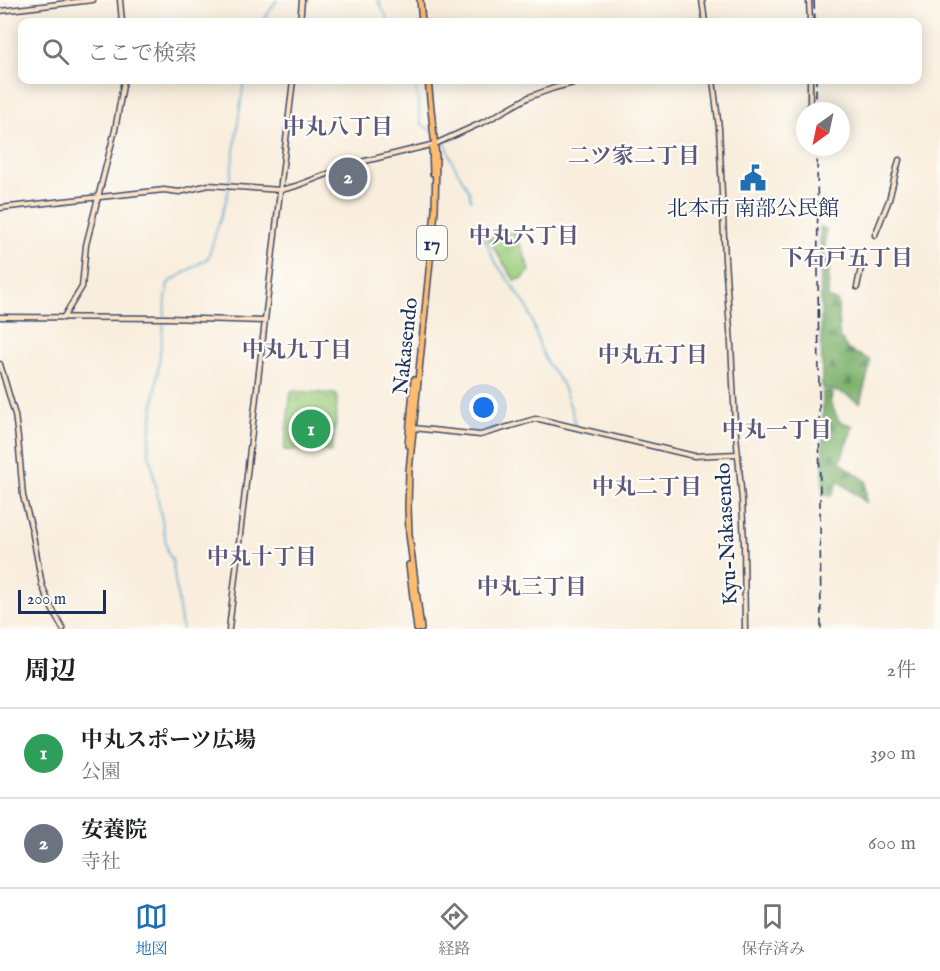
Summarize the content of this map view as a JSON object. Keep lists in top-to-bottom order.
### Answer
{
  "streets": {
    "highway": ["17", "Nakasendo"],
    "street": ["Kyu-Nakasendo"]
  },
  "crossings": [
    ["17", "Nakasendo"]
  ],
  "districts": [
    "中丸八丁目",
    "二ツ家二丁目",
    "中丸六丁目",
    "下石戸五丁目",
    "中丸九丁目",
    "中丸五丁目",
    "中丸一丁目",
    "中丸二丁目",
    "中丸十丁目",
    "中丸三丁目"
  ],
  "places": {
    "public building": ["北本市 南部公民館"]
  },
  "scale_bar": "200 m",
  "north": "bottom left",
  "page": {
    "search": "ここで検索",
    "pins": ["2", "1"],
    "scale": "200 m",
    "heading": ["周辺", "2件"],
    "list": [
      {
        "mark": "1",
        "name": "中丸スポーツ広場",
        "note": "公園",
        "value": "390 m"
      },
      {
        "mark": "2",
        "name": "安養院",
        "note": "寺社",
        "value": "600 m"
      }
    ],
    "nav": ["地図", "経路", "保存済み"]
  }
}
